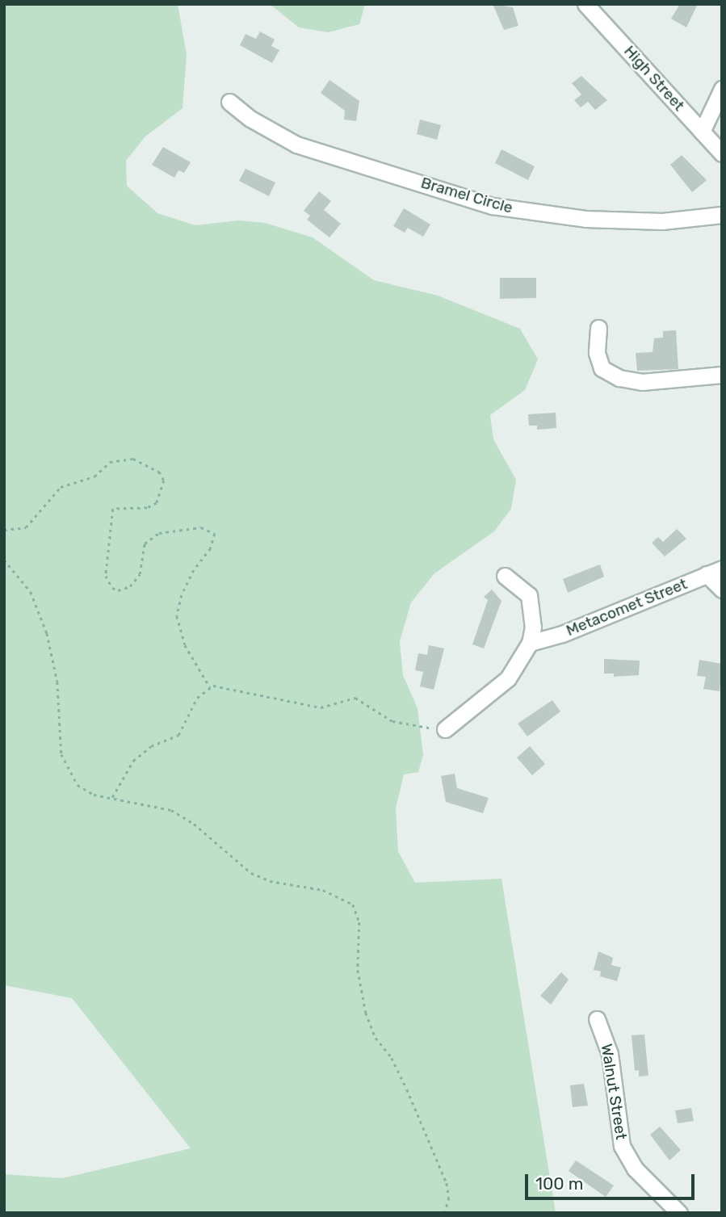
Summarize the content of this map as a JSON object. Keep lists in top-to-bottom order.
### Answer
{
  "streets": {
    "street": [
      "High Street",
      "Bramel Circle",
      "Metacomet Street",
      "Walnut Street"
    ]
  },
  "scale_bar": "100 m"
}
